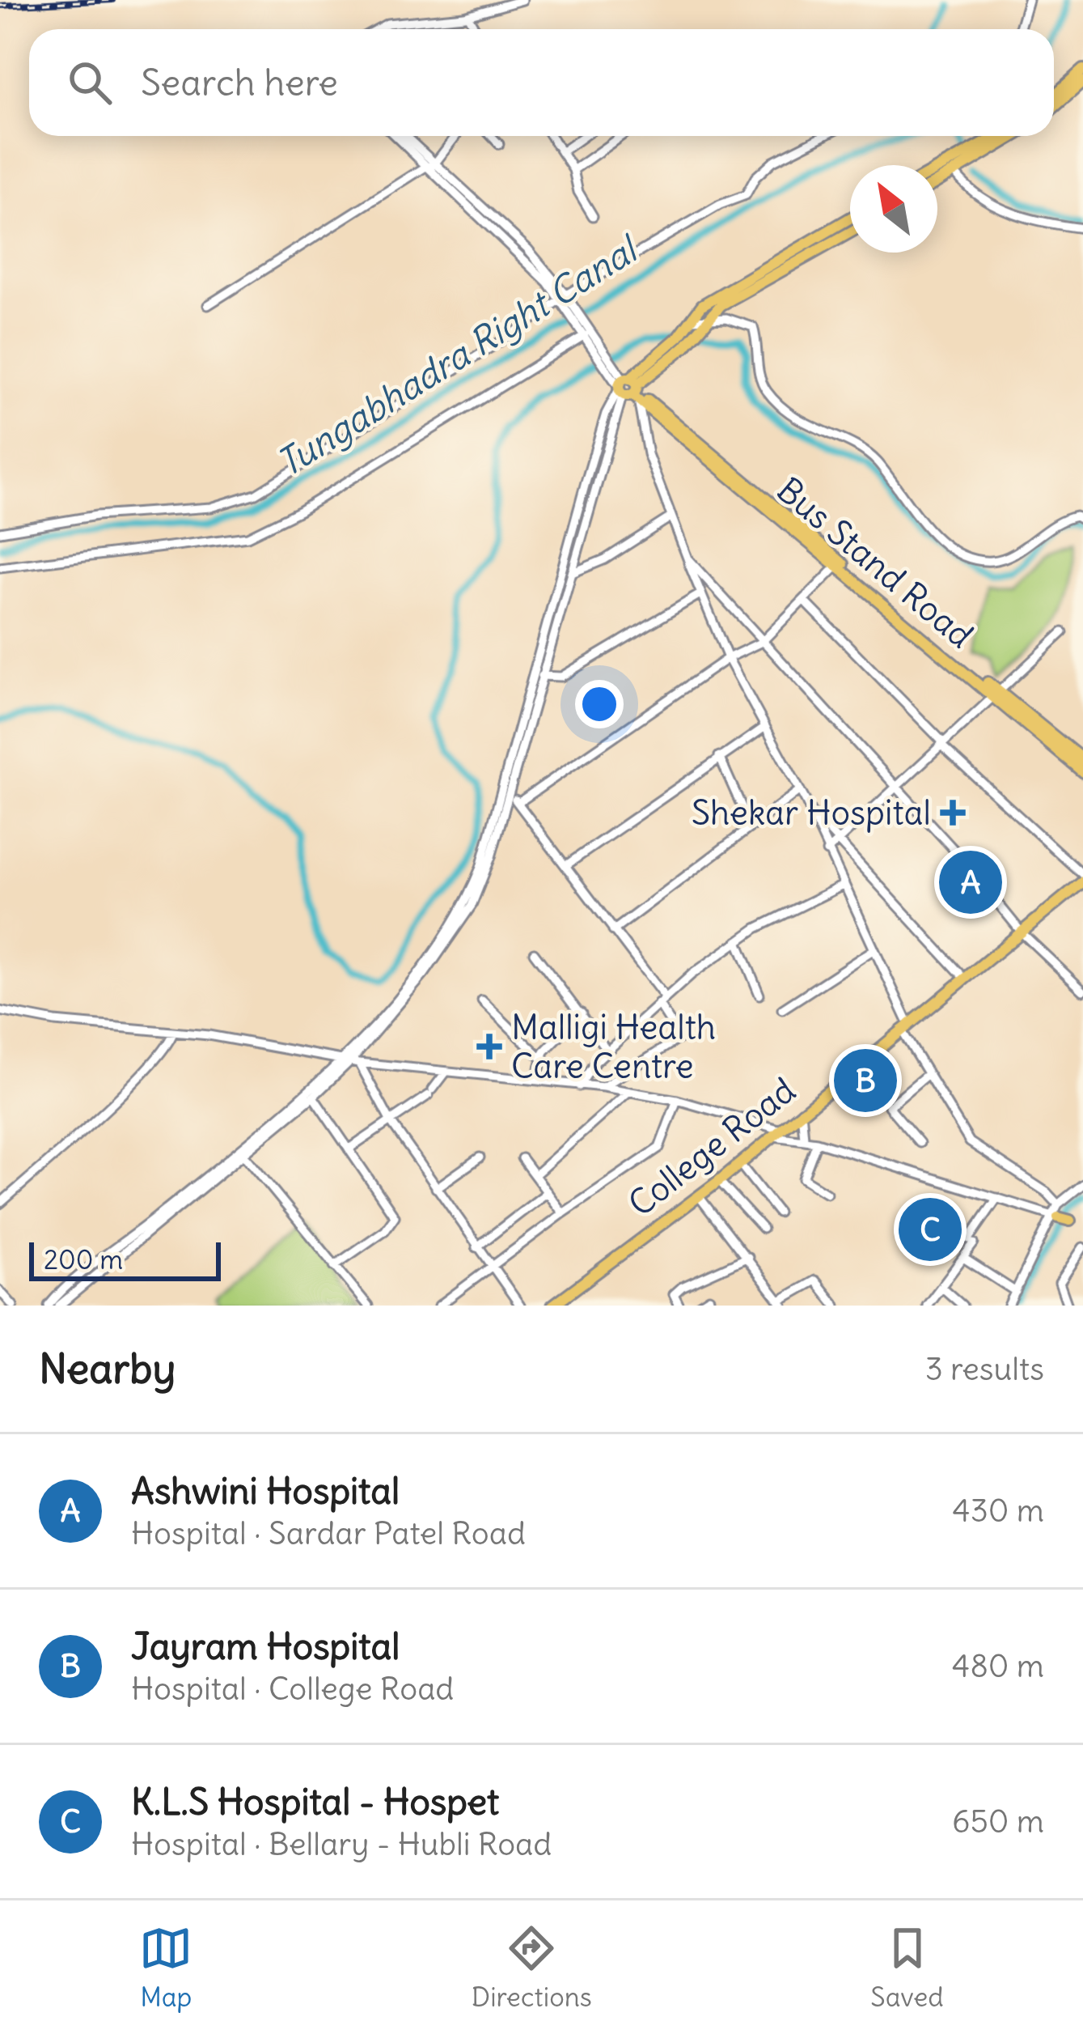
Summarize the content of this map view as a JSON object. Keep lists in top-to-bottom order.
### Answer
{
  "streets": {
    "main road": ["Bus Stand Road", "College Road"]
  },
  "water": ["Tungabhadra Right Canal"],
  "places": {
    "health": ["Shekar Hospital", "Malligi Health Care Centre"]
  },
  "scale_bar": "200 m",
  "north": "top left",
  "page": {
    "search": "Search here",
    "pins": ["A", "B", "C"],
    "scale": "200 m",
    "heading": ["Nearby", "3 results"],
    "list": [
      {
        "mark": "A",
        "name": "Ashwini Hospital",
        "note": "Hospital · Sardar Patel Road",
        "value": "430 m"
      },
      {
        "mark": "B",
        "name": "Jayram Hospital",
        "note": "Hospital · College Road",
        "value": "480 m"
      },
      {
        "mark": "C",
        "name": "K.L.S Hospital - Hospet",
        "note": "Hospital · Bellary - Hubli Road",
        "value": "650 m"
      }
    ],
    "nav": ["Map", "Directions", "Saved"]
  }
}
